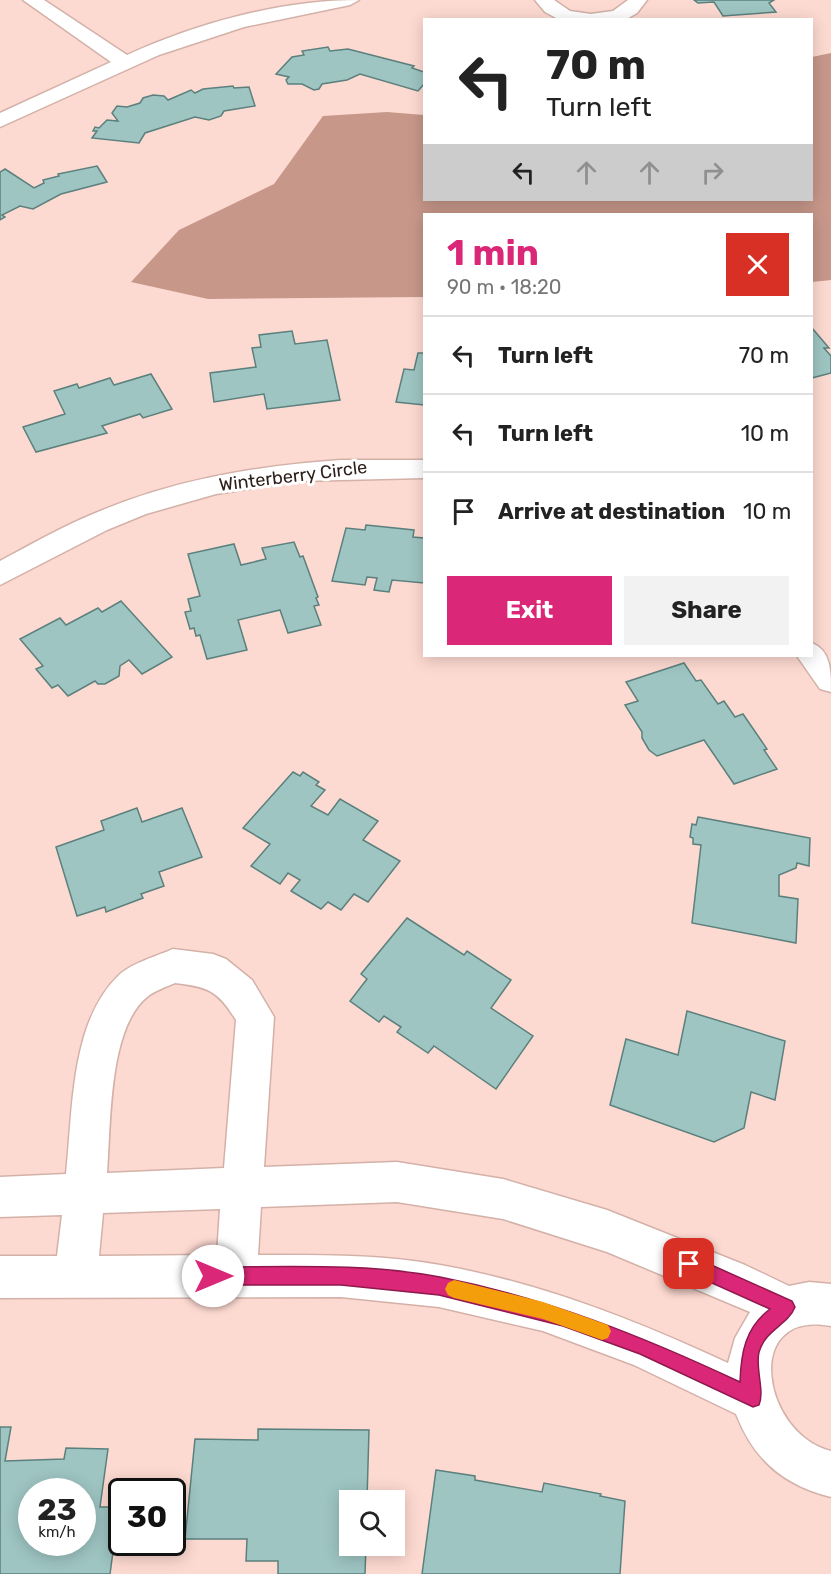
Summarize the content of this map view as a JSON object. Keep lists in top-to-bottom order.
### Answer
{
  "streets": {
    "street": ["Winterberry Circle"]
  },
  "page": {
    "turn": ["70 m", "Turn left"],
    "heading": ["1 min", "90 m · 18:20"],
    "list": [
      {
        "name": "Turn left",
        "value": "70 m"
      },
      {
        "name": "Turn left",
        "value": "10 m"
      },
      {
        "name": "Arrive at destination",
        "value": "10 m"
      }
    ],
    "buttons": ["Exit", "Share"],
    "speed": "23 km/h",
    "limit": "30"
  }
}
